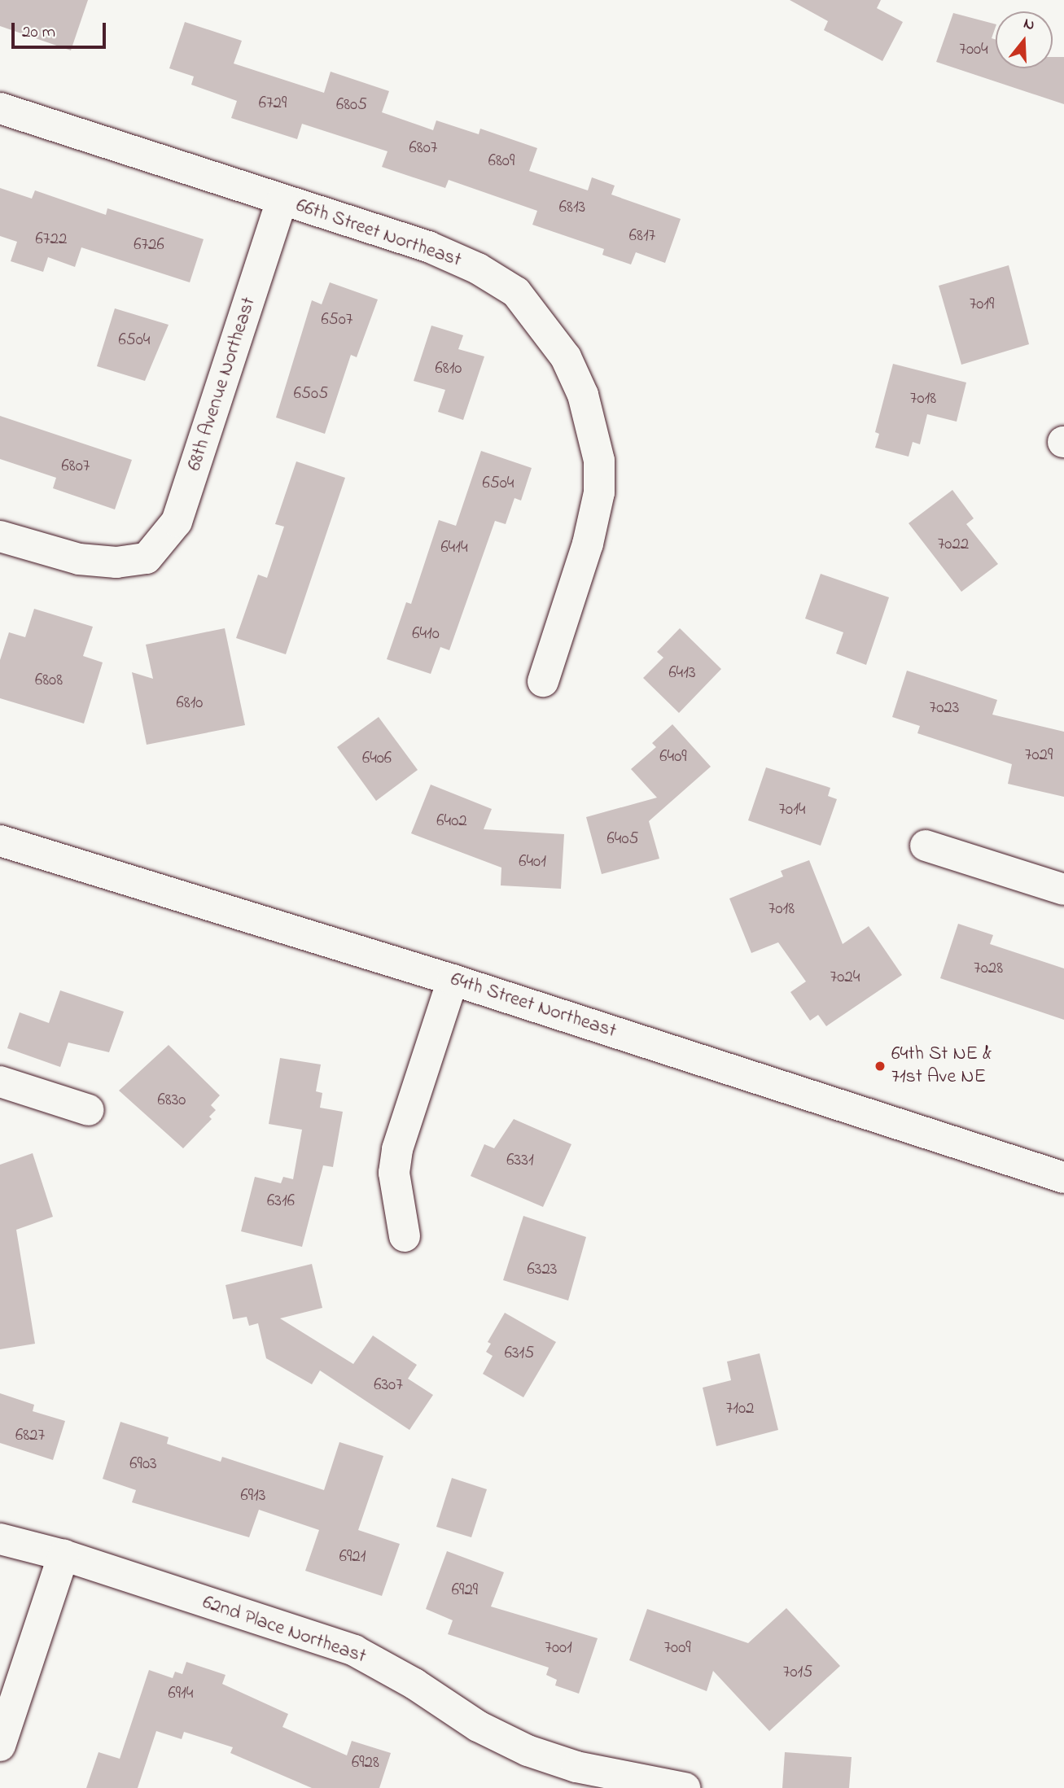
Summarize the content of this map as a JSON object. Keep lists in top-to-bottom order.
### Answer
{
  "streets": {
    "street": [
      "66th Street Northeast",
      "68th Avenue Northeast",
      "64th Street Northeast",
      "62nd Place Northeast"
    ]
  },
  "crossings": [
    ["66th Street Northeast", "68th Avenue Northeast"]
  ],
  "places": ["64th St NE & 71st Ave NE"],
  "house_numbers": [
    "7004",
    "6729",
    "6805",
    "6807",
    "6809",
    "6813",
    "6817",
    "6722",
    "6726",
    "7019",
    "6507",
    "6504",
    "6810",
    "6505",
    "7018",
    "6807",
    "6504",
    "7022",
    "6414",
    "6410",
    "6413",
    "6808",
    "6810",
    "7023",
    "7029",
    "6409",
    "6406",
    "7014",
    "6402",
    "6405",
    "6401",
    "7018",
    "7028",
    "7024",
    "6830",
    "6331",
    "6316",
    "6323",
    "6315",
    "6307",
    "7102",
    "6827",
    "6903",
    "6913",
    "6921",
    "6929",
    "7001",
    "7009",
    "7015",
    "6914",
    "6928"
  ],
  "scale_bar": "20 m",
  "north": "top"
}
